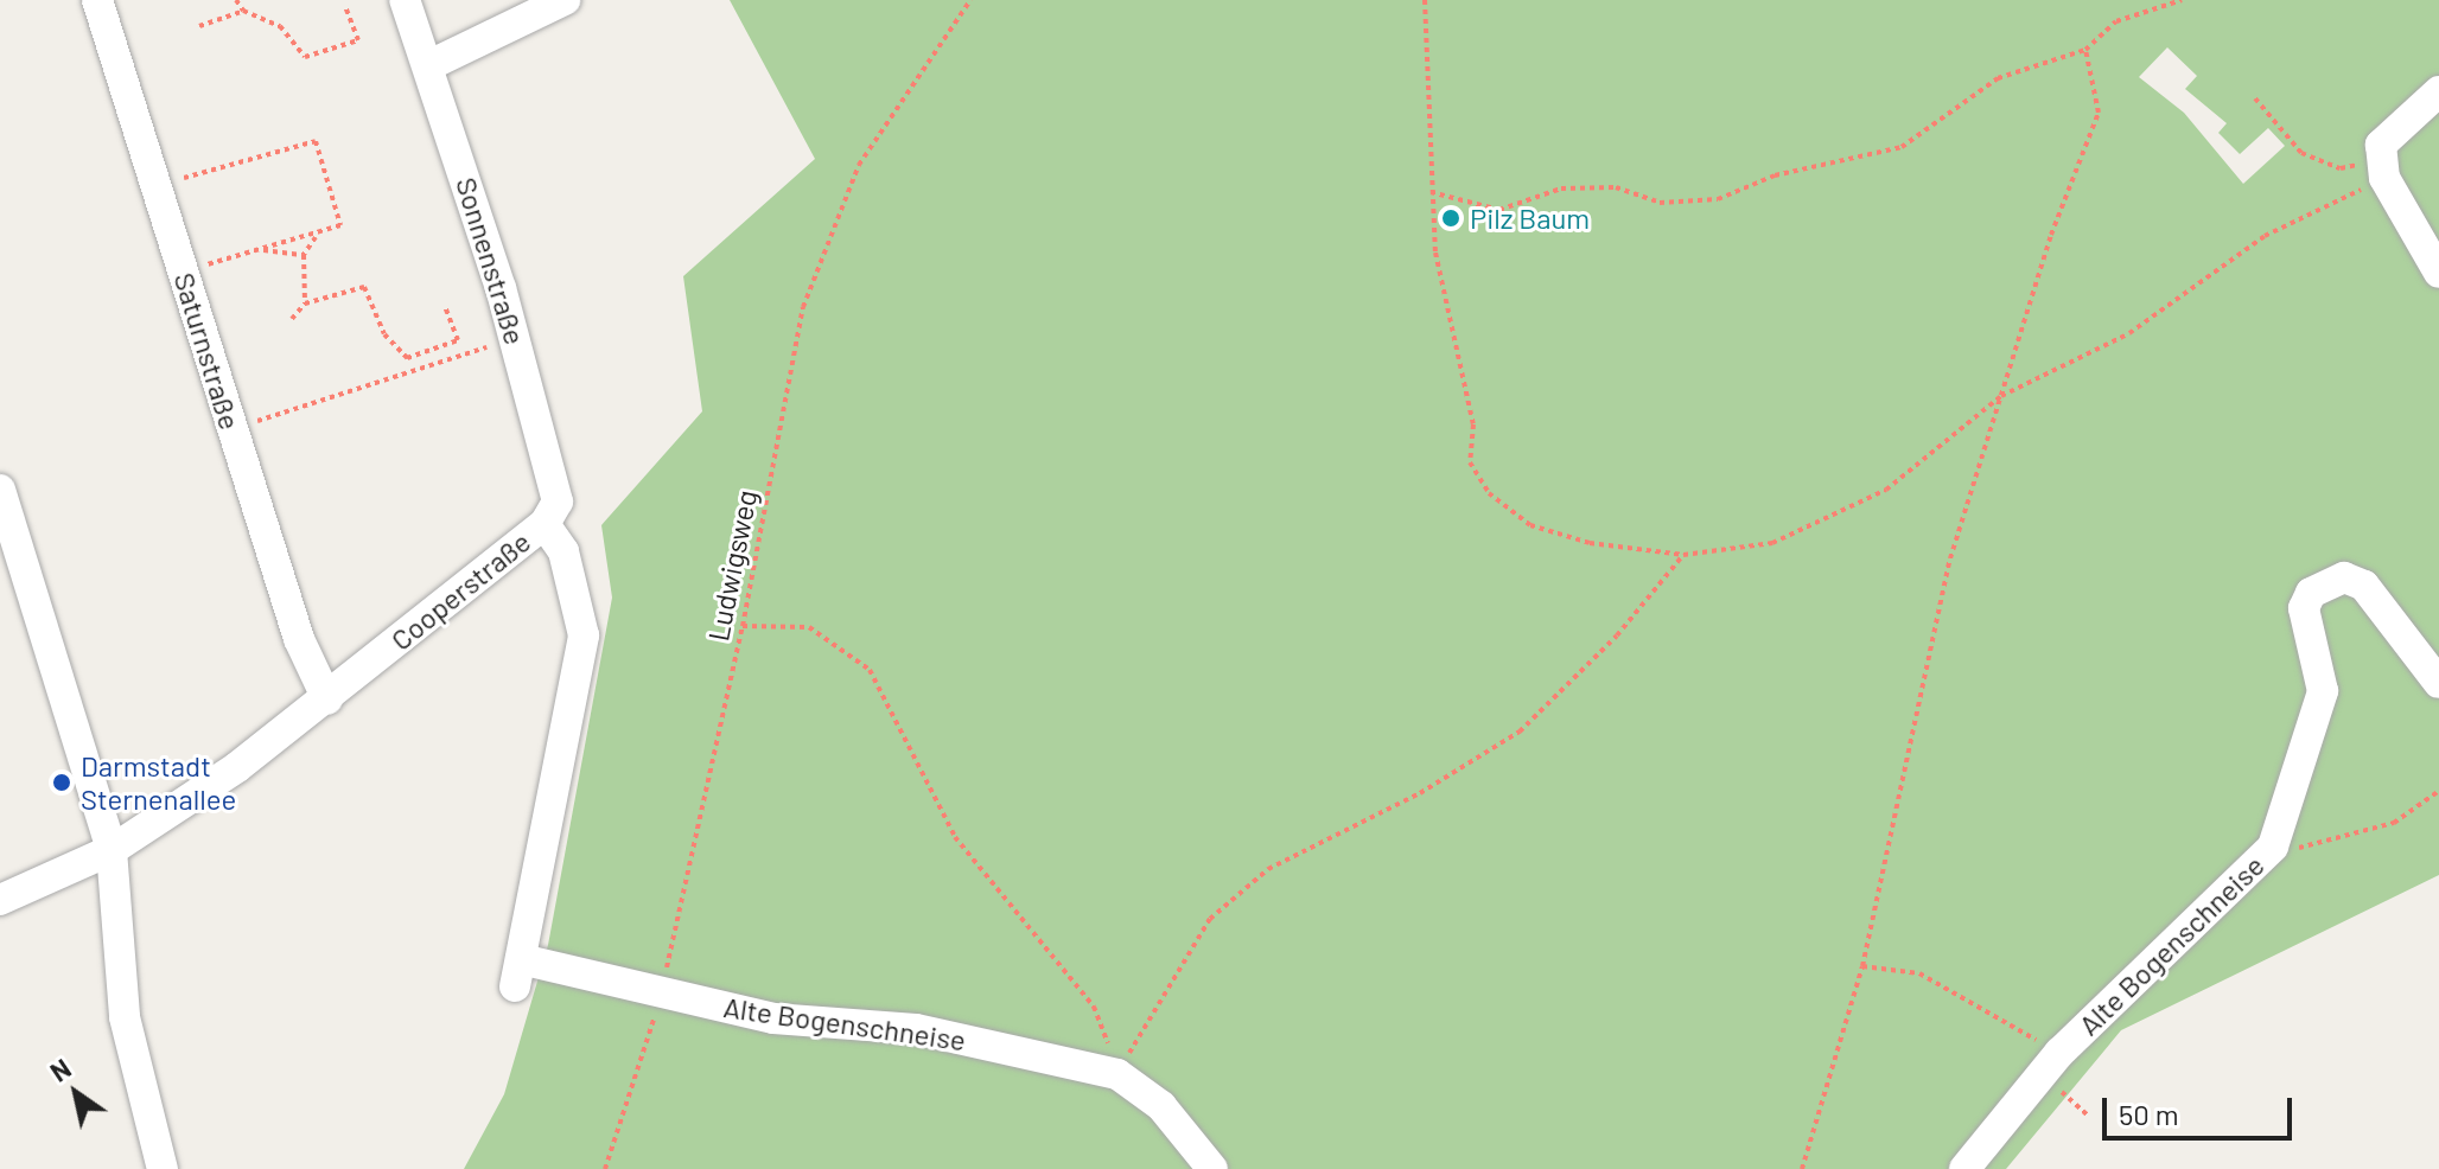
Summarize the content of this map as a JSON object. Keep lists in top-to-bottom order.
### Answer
{
  "streets": {
    "street": [
      "Sonnenstraße",
      "Saturnstraße",
      "Cooperstraße",
      "Alte Bogenschneise"
    ],
    "path": ["Ludwigsweg"]
  },
  "crossings": [
    ["Sonnenstraße", "Cooperstraße"],
    ["Saturnstraße", "Cooperstraße"],
    ["Ludwigsweg", "Cooperstraße"],
    ["Ludwigsweg", "Alte Bogenschneise"],
    ["Cooperstraße", "Alte Bogenschneise"]
  ],
  "places": ["Pilz Baum", "Darmstadt Sternenallee"],
  "scale_bar": "50 m",
  "north": "top left"
}
